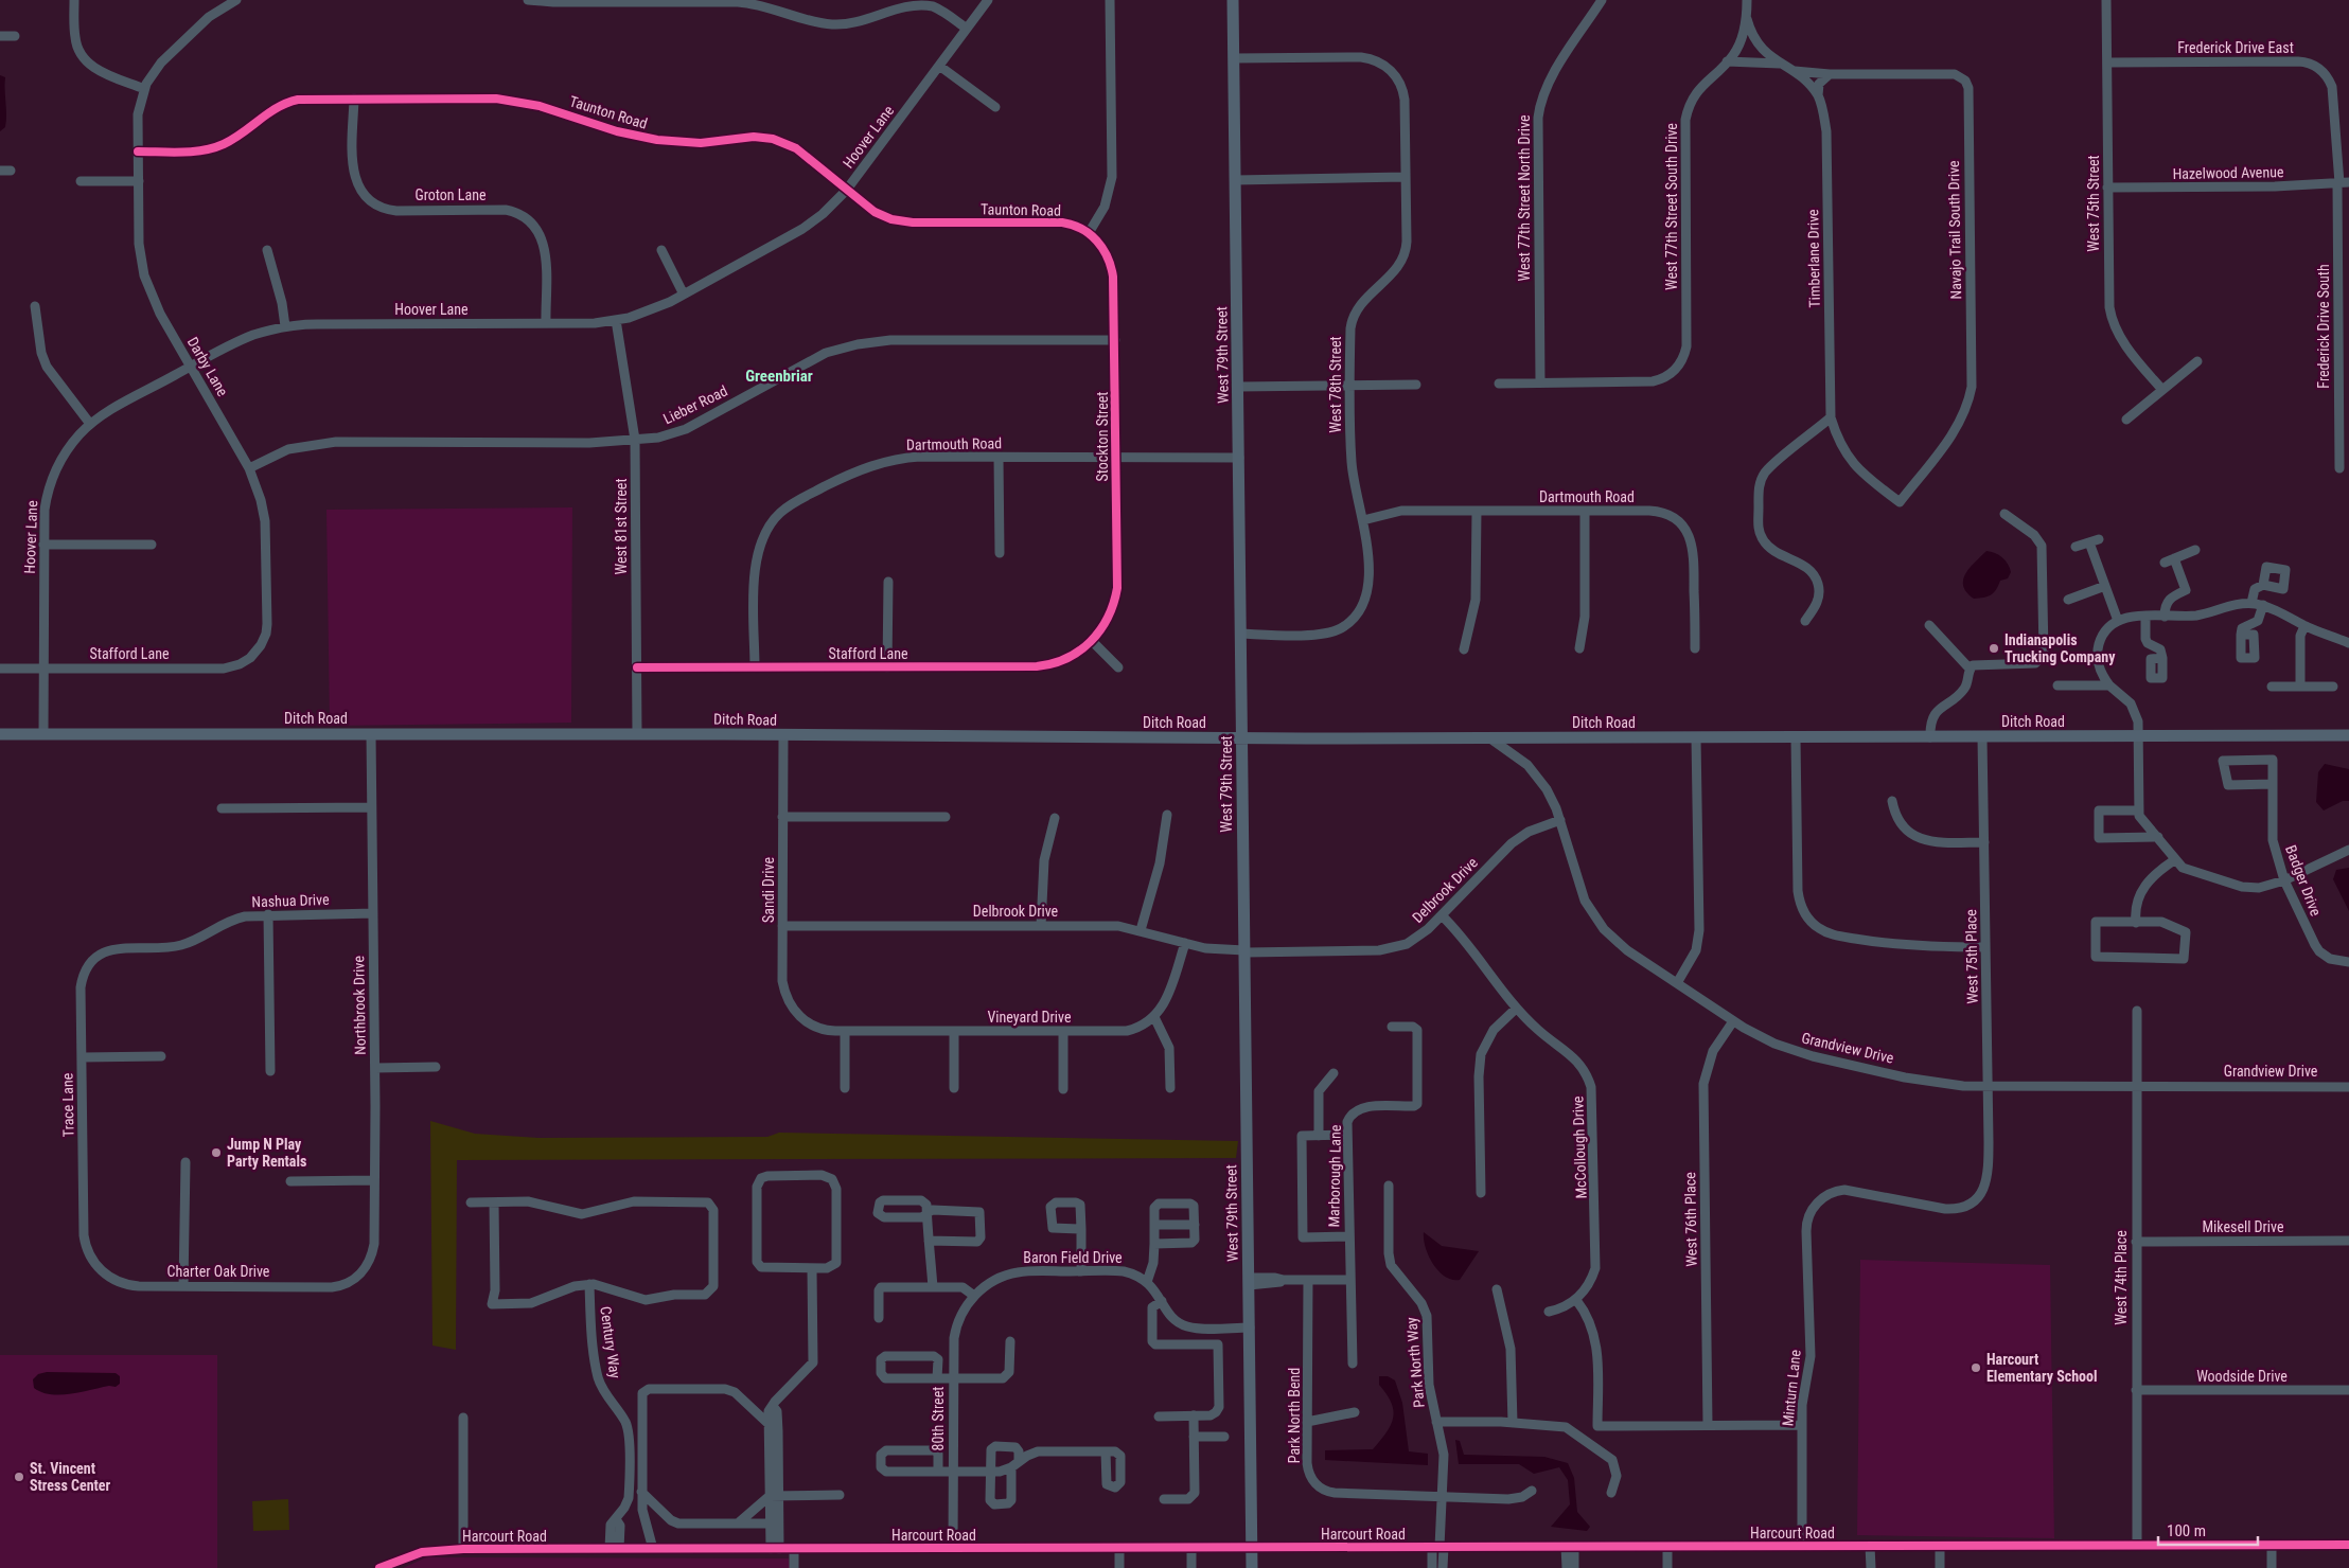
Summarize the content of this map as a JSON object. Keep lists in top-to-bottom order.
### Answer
{
  "streets": {
    "main road": ["West 79th Street", "Ditch Road"],
    "street": [
      "Frederick Drive East",
      "Taunton Road",
      "Hoover Lane",
      "Hazelwood Avenue",
      "Groton Lane",
      "West 77th Street North Drive",
      "West 75th Street",
      "West 77th Street South Drive",
      "Navajo Trail South Drive",
      "Timberlane Drive",
      "Frederick Drive South",
      "Darby Lane",
      "West 78th Street",
      "Lieber Road",
      "Stockton Street",
      "Dartmouth Road",
      "West 81st Street",
      "Stafford Lane",
      "Badger Drive",
      "Sandi Drive",
      "Delbrook Drive",
      "Nashua Drive",
      "West 75th Place",
      "Northbrook Drive",
      "Vineyard Drive",
      "Grandview Drive",
      "Trace Lane",
      "McCollough Drive",
      "Marborough Lane",
      "West 76th Place",
      "Mikesell Drive",
      "Baron Field Drive",
      "Charter Oak Drive",
      "West 74th Place",
      "Century Way",
      "Park North Way",
      "Woodside Drive",
      "Minturn Lane",
      "Park North Bend",
      "80th Street",
      "Harcourt Road"
    ]
  },
  "crossings": [
    ["Frederick Drive East", "West 75th Street"],
    ["Frederick Drive East", "Frederick Drive South"],
    ["Taunton Road", "Hoover Lane"],
    ["Taunton Road", "Groton Lane"],
    ["Taunton Road", "Darby Lane"],
    ["Taunton Road", "Stockton Street"],
    ["Hoover Lane", "Groton Lane"],
    ["Hoover Lane", "Darby Lane"],
    ["Hoover Lane", "West 81st Street"],
    ["Hoover Lane", "Stafford Lane"],
    ["Hoover Lane", "Ditch Road"],
    ["Hazelwood Avenue", "West 75th Street"],
    ["Hazelwood Avenue", "Frederick Drive South"],
    ["West 77th Street North Drive", "West 77th Street South Drive"],
    ["Navajo Trail South Drive", "Timberlane Drive"],
    ["West 79th Street", "West 78th Street"],
    ["West 79th Street", "Dartmouth Road"],
    ["West 79th Street", "Ditch Road"],
    ["West 79th Street", "Delbrook Drive"],
    ["West 79th Street", "Baron Field Drive"],
    ["West 79th Street", "Harcourt Road"],
    ["Darby Lane", "Lieber Road"],
    ["Darby Lane", "Stafford Lane"],
    ["West 78th Street", "Dartmouth Road"],
    ["Lieber Road", "Stockton Street"],
    ["Lieber Road", "West 81st Street"],
    ["Stockton Street", "Dartmouth Road"],
    ["Stockton Street", "Stafford Lane"],
    ["Dartmouth Road", "Stafford Lane"],
    ["West 81st Street", "Stafford Lane"],
    ["West 81st Street", "Ditch Road"],
    ["Ditch Road", "Sandi Drive"],
    ["Ditch Road", "West 75th Place"],
    ["Ditch Road", "Northbrook Drive"],
    ["Ditch Road", "Grandview Drive"],
    ["Sandi Drive", "Delbrook Drive"],
    ["Sandi Drive", "Vineyard Drive"],
    ["Delbrook Drive", "Vineyard Drive"],
    ["Delbrook Drive", "Grandview Drive"],
    ["Delbrook Drive", "McCollough Drive"],
    ["Nashua Drive", "Northbrook Drive"],
    ["Nashua Drive", "Trace Lane"],
    ["West 75th Place", "Grandview Drive"],
    ["West 75th Place", "Minturn Lane"],
    ["Northbrook Drive", "Charter Oak Drive"],
    ["Grandview Drive", "West 76th Place"],
    ["Grandview Drive", "West 74th Place"],
    ["Trace Lane", "Charter Oak Drive"],
    ["Mikesell Drive", "West 74th Place"],
    ["Baron Field Drive", "80th Street"],
    ["West 74th Place", "Woodside Drive"],
    ["West 74th Place", "Harcourt Road"],
    ["Century Way", "Harcourt Road"],
    ["Park North Way", "Park North Bend"],
    ["Park North Way", "Harcourt Road"],
    ["Minturn Lane", "Harcourt Road"],
    ["80th Street", "Harcourt Road"]
  ],
  "districts": ["Greenbriar"],
  "places": [
    "Indianapolis Trucking Company",
    "Jump N Play Party Rentals",
    "Harcourt Elementary School",
    "St. Vincent Stress Center"
  ],
  "scale_bar": "100 m"
}
